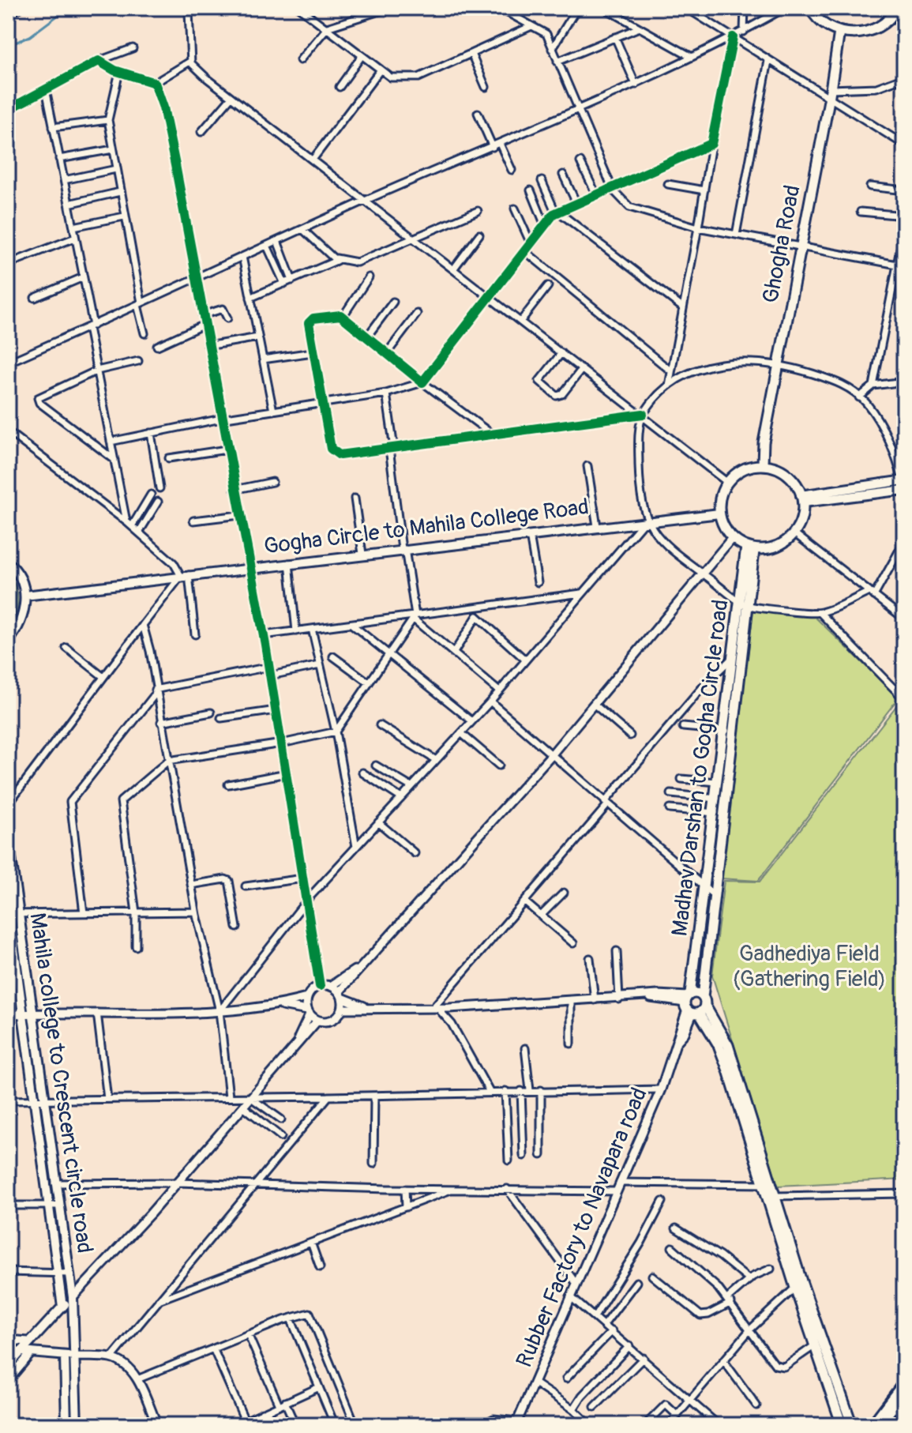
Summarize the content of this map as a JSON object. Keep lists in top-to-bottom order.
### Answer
{
  "streets": {
    "main road": [
      "Ghogha Road",
      "Gogha Circle to Mahila College Road",
      "Madhav Darshan to Gogha Circle road",
      "Mahila college to Crescent circle road"
    ],
    "street": ["Rubber Factory to Navapara road"]
  },
  "crossings": [
    ["Ghogha Road", "Gogha Circle to Mahila College Road"],
    ["Ghogha Road", "Madhav Darshan to Gogha Circle road"],
    ["Gogha Circle to Mahila College Road", "Madhav Darshan to Gogha Circle road"],
    ["Madhav Darshan to Gogha Circle road", "Rubber Factory to Navapara road"]
  ],
  "parks": ["Gadhediya Field (Gathering Field)"]
}
